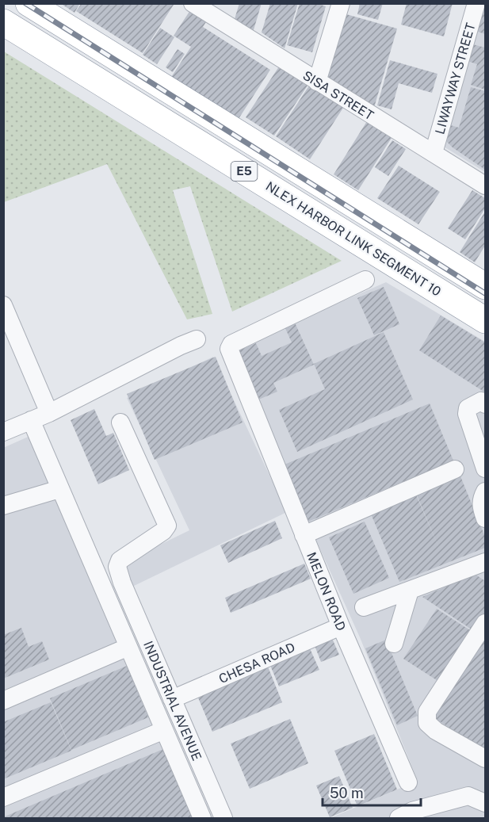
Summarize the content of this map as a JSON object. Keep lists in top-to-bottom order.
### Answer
{
  "streets": {
    "highway": ["E5", "NLEX HARBOR LINK SEGMENT 10"],
    "street": [
      "LIWAYWAY STREET",
      "SISA STREET",
      "MELON ROAD",
      "CHESA ROAD",
      "INDUSTRIAL AVENUE"
    ]
  },
  "crossings": [
    ["LIWAYWAY STREET", "SISA STREET"],
    ["MELON ROAD", "CHESA ROAD"],
    ["CHESA ROAD", "INDUSTRIAL AVENUE"]
  ],
  "scale_bar": "50 m"
}
